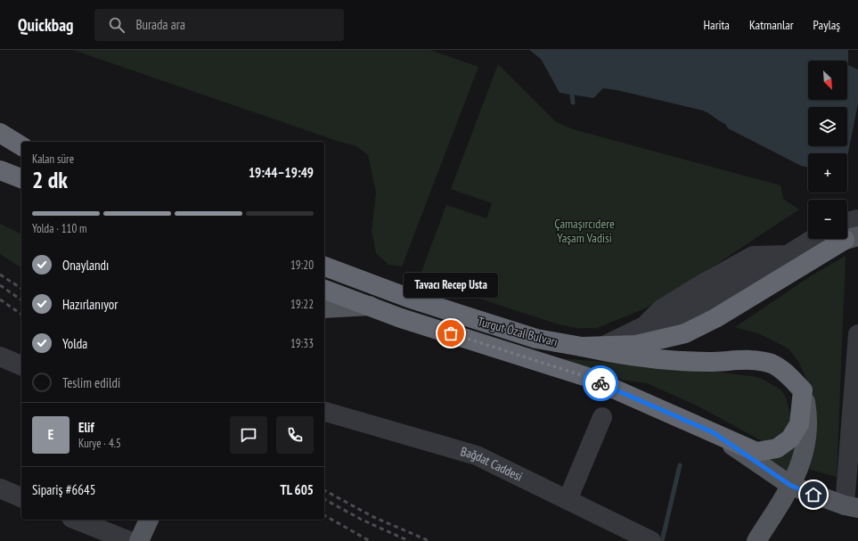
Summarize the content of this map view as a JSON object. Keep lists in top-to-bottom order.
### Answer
{
  "streets": {
    "highway": ["Turgut Özal Bulvarı"],
    "street": ["Bağdat Caddesi"]
  },
  "parks": ["Çamaşırcıdere Yaşam Vadisi"],
  "places": ["Tavacı Recep Usta"],
  "north": "bottom right",
  "page": {
    "header": "Quickbag",
    "search": "Burada ara",
    "nav": ["Harita", "Katmanlar", "Paylaş"],
    "map_buttons": ["+", "−"],
    "heading": ["2 dk", "Kalan süre", "19:44–19:49"],
    "panel": [
      "Elif",
      "Kurye · 4.5",
      "Sipariş #6645",
      "TL 605"
    ],
    "bar": "Yolda · 110 m",
    "list": [
      ["Onaylandı", "19:20"],
      ["Hazırlanıyor", "19:22"],
      ["Yolda", "19:33"],
      "Teslim edildi"
    ],
    "bubble": "Tavacı Recep Usta",
    "round": "E"
  }
}
